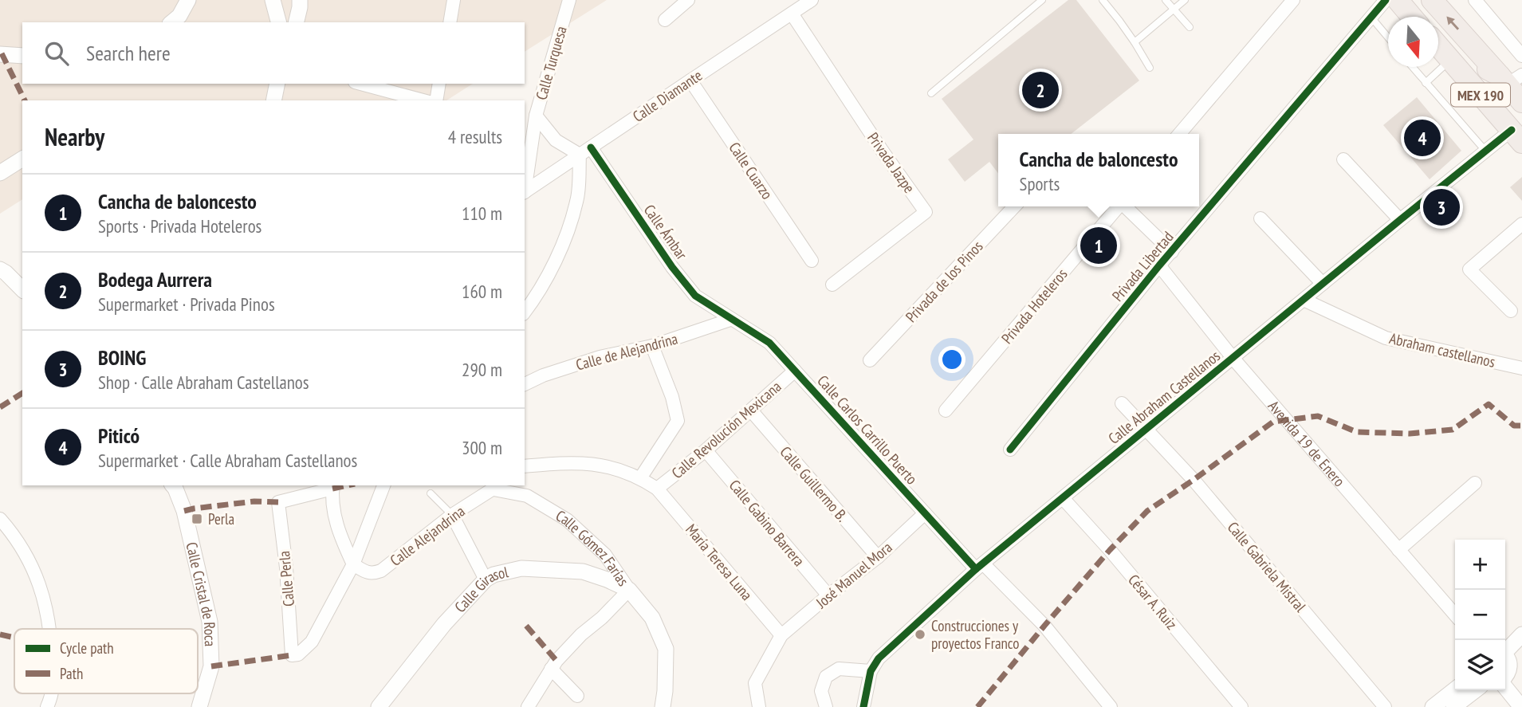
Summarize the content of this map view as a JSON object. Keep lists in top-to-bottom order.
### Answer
{
  "streets": {
    "highway": ["MEX 190"],
    "street": [
      "Calle Turquesa",
      "Calle Diamante",
      "Privada Jazpe",
      "Calle Cuarzo",
      "Calle Ámbar",
      "Privada Libertad",
      "Privada de los Pinos",
      "Privada Hoteleros",
      "Abraham castellanos",
      "Calle de Alejandrina",
      "Calle Abraham Castellanos",
      "Calle Revolución Mexicana",
      "Calle Carlos Carrillo Puerto",
      "Avenida 19 de Enero",
      "Calle Guillermo B.",
      "Calle Gabino Barrera",
      "Calle Alejandrina",
      "Calle Gómez Farías",
      "María Teresa Luna",
      "Calle Gabriela Mistral",
      "José Manuel Mora",
      "Calle Perla",
      "Calle Girasol",
      "Calle Cristal de Roca",
      "César A. Ruiz"
    ]
  },
  "crossings": [
    ["MEX 190", "Calle Abraham Castellanos"],
    ["Calle Diamante", "Privada Jazpe"],
    ["Calle Diamante", "Calle Cuarzo"],
    ["Calle Diamante", "Calle Ámbar"],
    ["Calle Ámbar", "Calle de Alejandrina"],
    ["Calle Ámbar", "Calle Carlos Carrillo Puerto"],
    ["Privada Libertad", "Avenida 19 de Enero"],
    ["Abraham castellanos", "Calle Abraham Castellanos"],
    ["Calle de Alejandrina", "Calle Carlos Carrillo Puerto"],
    ["Calle Abraham Castellanos", "Calle Carlos Carrillo Puerto"],
    ["Calle Abraham Castellanos", "Avenida 19 de Enero"],
    ["Calle Abraham Castellanos", "Calle Gabriela Mistral"],
    ["Calle Abraham Castellanos", "César A. Ruiz"],
    ["Calle Revolución Mexicana", "Calle Carlos Carrillo Puerto"],
    ["Calle Revolución Mexicana", "Calle Guillermo B."],
    ["Calle Revolución Mexicana", "Calle Gabino Barrera"],
    ["Calle Revolución Mexicana", "María Teresa Luna"],
    ["Calle Carlos Carrillo Puerto", "José Manuel Mora"],
    ["Calle Guillermo B.", "José Manuel Mora"],
    ["Calle Gabino Barrera", "José Manuel Mora"],
    ["Calle Alejandrina", "Calle Gómez Farías"],
    ["Calle Alejandrina", "Calle Perla"],
    ["Calle Gómez Farías", "Calle Girasol"],
    ["María Teresa Luna", "José Manuel Mora"]
  ],
  "places": {
    "transit": ["Perla"],
    "other": ["Construcciones y proyectos Franco"]
  },
  "legend": ["Cycle path", "Path"],
  "north": "bottom",
  "page": {
    "search": "Search here",
    "pins": [
      "2",
      "4",
      "3",
      "1"
    ],
    "heading": ["Nearby", "4 results"],
    "popup": ["Cancha de baloncesto", "Sports"],
    "list": [
      {
        "mark": "1",
        "name": "Cancha de baloncesto",
        "note": "Sports · Privada Hoteleros",
        "value": "110 m"
      },
      {
        "mark": "2",
        "name": "Bodega Aurrera",
        "note": "Supermarket · Privada Pinos",
        "value": "160 m"
      },
      {
        "mark": "3",
        "name": "BOING",
        "note": "Shop · Calle Abraham Castellanos",
        "value": "290 m"
      },
      {
        "mark": "4",
        "name": "Piticó",
        "note": "Supermarket · Calle Abraham Castellanos",
        "value": "300 m"
      }
    ],
    "map_buttons": ["+", "−"]
  }
}
